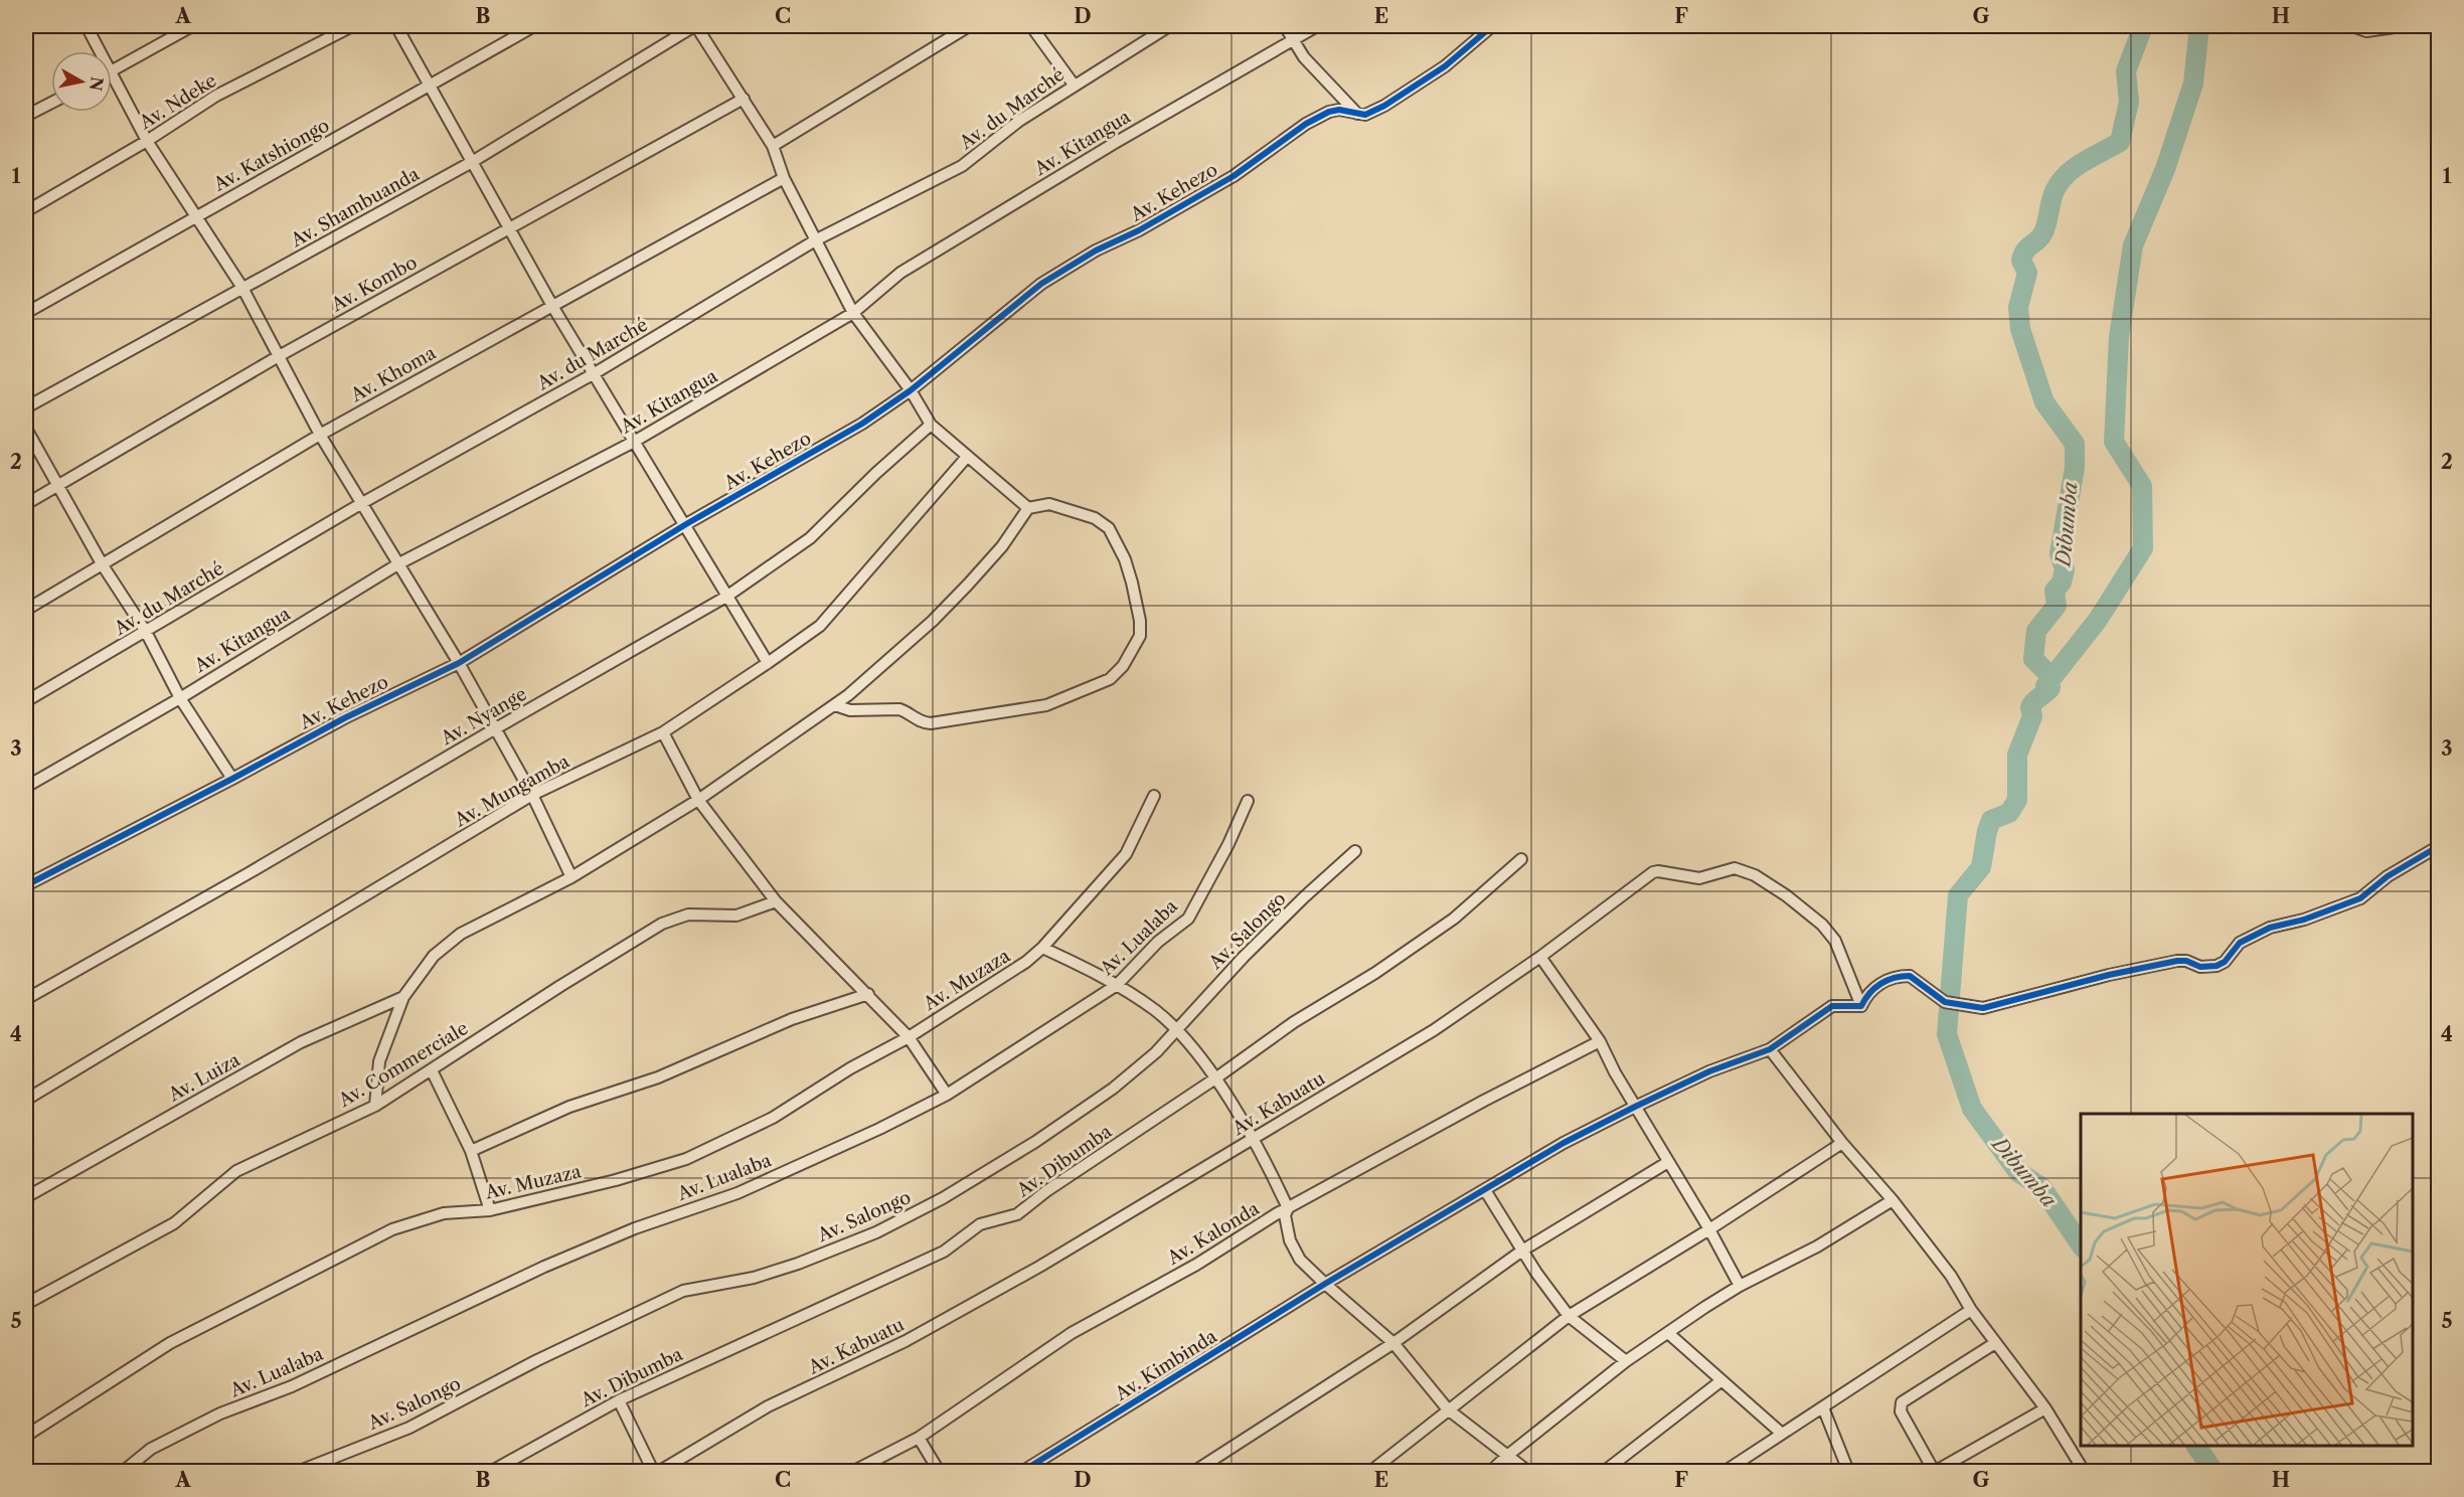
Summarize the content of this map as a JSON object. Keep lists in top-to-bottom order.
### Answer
{
  "streets": {
    "street": [
      "Av. Ndeke",
      "Av. du Marché",
      "Av. Kitangua",
      "Av. Katshiongo",
      "Av. Kehezo",
      "Av. Shambuanda",
      "Av. Kombo",
      "Av. Khoma",
      "Av. Nyange",
      "Av. Mungamba",
      "Av. Salongo",
      "Av. Lualaba",
      "Av. Muzaza",
      "Av. Commerciale",
      "Av. Luiza",
      "Av. Kabuatu",
      "Av. Dibumba",
      "Av. Kalonda",
      "Av. Kimbinda"
    ]
  },
  "crossings": [
    ["Av. Kabuatu", "Av. Kimbinda"]
  ],
  "water": ["Dibumba"],
  "north": "right",
  "grid": {
    "columns": [
      "A",
      "B",
      "C",
      "D",
      "E",
      "F",
      "G",
      "H"
    ],
    "rows": [
      "1",
      "2",
      "3",
      "4",
      "5"
    ]
  }
}
